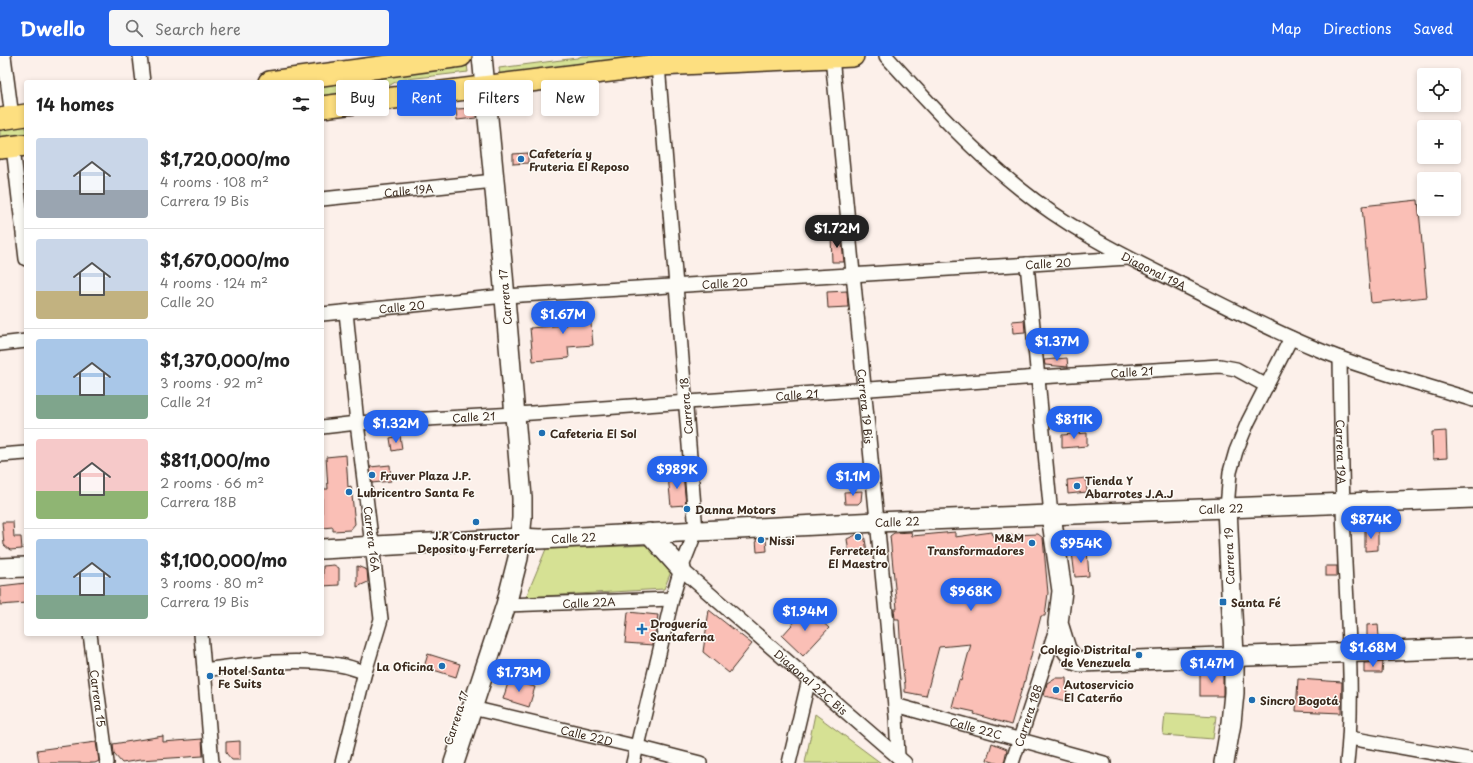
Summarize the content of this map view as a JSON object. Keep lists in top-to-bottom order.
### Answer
{
  "streets": {
    "street": [
      "Calle 19A",
      "Calle 20",
      "Diagonal 19A",
      "Carrera 17",
      "Calle 21",
      "Carrera 18",
      "Carrera 19 Bis",
      "Carrera 19A",
      "Calle 22",
      "Carrera 16A",
      "Carrera 19",
      "Calle 22A",
      "Diagonal 22C Bis",
      "Carrera 15",
      "Carrera 18B",
      "Calle 22C",
      "Calle 22D"
    ]
  },
  "crossings": [
    ["Calle 19A", "Carrera 17"],
    ["Calle 20", "Diagonal 19A"],
    ["Calle 20", "Carrera 17"],
    ["Calle 20", "Carrera 18"],
    ["Calle 20", "Carrera 19 Bis"],
    ["Calle 20", "Carrera 16A"],
    ["Calle 20", "Carrera 18B"],
    ["Diagonal 19A", "Carrera 19A"],
    ["Diagonal 19A", "Carrera 19"],
    ["Carrera 17", "Calle 21"],
    ["Carrera 17", "Calle 22"],
    ["Carrera 17", "Calle 22A"],
    ["Carrera 17", "Calle 22D"],
    ["Calle 21", "Carrera 18"],
    ["Calle 21", "Carrera 19 Bis"],
    ["Calle 21", "Carrera 16A"],
    ["Calle 21", "Carrera 19"],
    ["Calle 21", "Carrera 18B"],
    ["Carrera 18", "Calle 22"],
    ["Carrera 18", "Calle 22A"],
    ["Carrera 18", "Diagonal 22C Bis"],
    ["Carrera 18", "Calle 22D"],
    ["Carrera 19 Bis", "Calle 22"],
    ["Carrera 19 Bis", "Diagonal 22C Bis"],
    ["Carrera 19 Bis", "Calle 22C"],
    ["Carrera 19A", "Calle 22"],
    ["Calle 22", "Carrera 16A"],
    ["Calle 22", "Carrera 19"],
    ["Calle 22", "Carrera 18B"],
    ["Carrera 18B", "Calle 22C"]
  ],
  "places": {
    "other": [
      "Cafetería y Fruteria El Reposo",
      "Cafeteria El Sol",
      "Fruver Plaza J.P.",
      "Tienda Y Abarrotes J.A.J",
      "Lubricentro Santa Fe",
      "Danna Motors",
      "J.R Constructor Deposito y Ferretería",
      "Ferretería El Maestro",
      "Nissi",
      "M&M Transformadores",
      "Colegio Distrital de Venezuela",
      "La Oficina",
      "Hotel Santa Fe Suits",
      "Autoservicio El Caterño",
      "Sincro Bogotá"
    ],
    "transit": ["Santa Fé"],
    "health": ["Droguería Santaferna"]
  },
  "page": {
    "header": "Dwello",
    "search": "Search here",
    "nav": ["Map", "Directions", "Saved"],
    "map_buttons": ["+", "−"],
    "chip": [
      "Buy",
      "Rent",
      "Filters",
      "New"
    ],
    "heading": "14 homes",
    "list": [
      {
        "name": "$1,720,000/mo",
        "note": "4 rooms · 108 m² · Carrera 19 Bis"
      },
      {
        "name": "$1,670,000/mo",
        "note": "4 rooms · 124 m² · Calle 20"
      },
      {
        "name": "$1,370,000/mo",
        "note": "3 rooms · 92 m² · Calle 21"
      },
      {
        "name": "$811,000/mo",
        "note": "2 rooms · 66 m² · Carrera 18B"
      },
      {
        "name": "$1,100,000/mo",
        "note": "3 rooms · 80 m² · Carrera 19 Bis"
      }
    ],
    "price": [
      "$1.72M",
      "$1.67M",
      "$1.37M",
      "$811K",
      "$1.32M",
      "$989K",
      "$1.1M",
      "$874K",
      "$954K",
      "$968K",
      "$1.94M",
      "$1.68M",
      "$1.47M",
      "$1.73M"
    ]
  }
}
